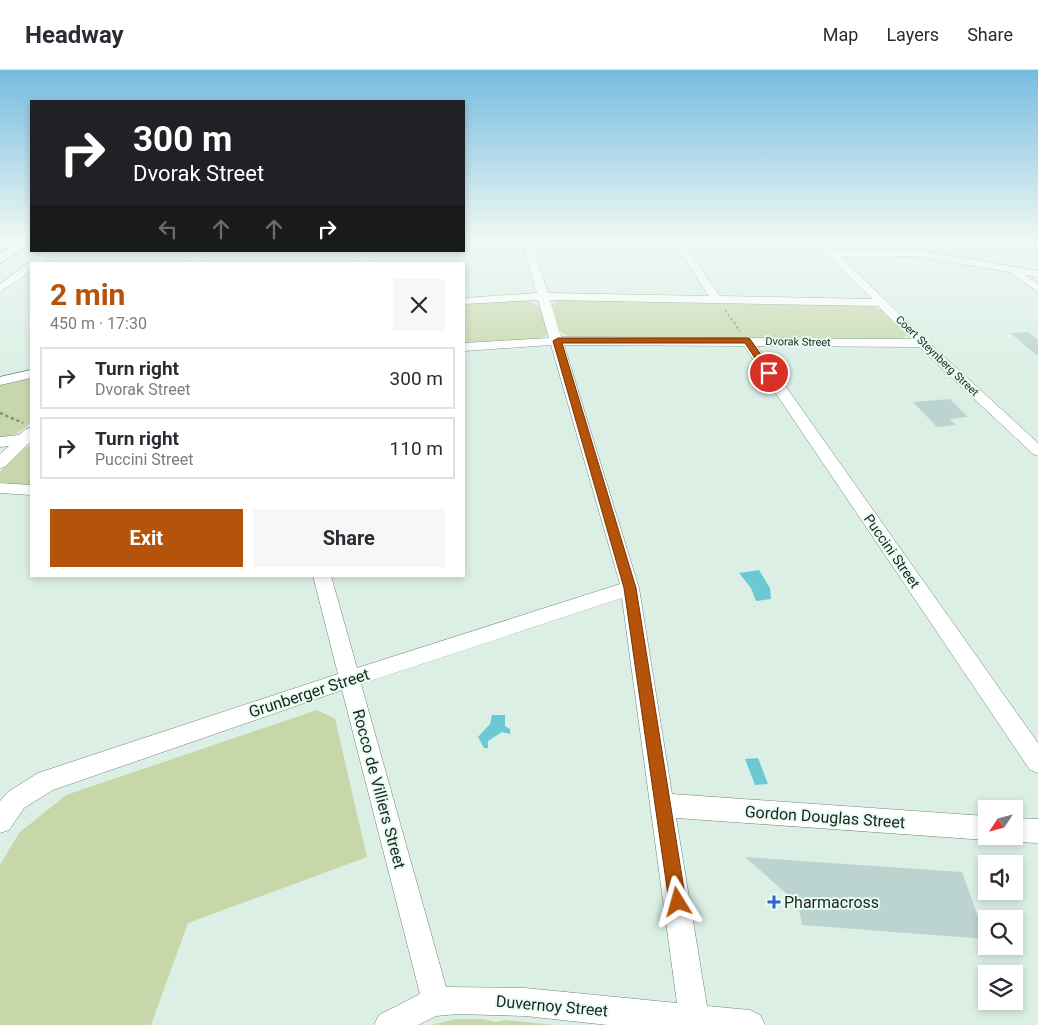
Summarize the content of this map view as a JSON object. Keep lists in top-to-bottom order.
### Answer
{
  "streets": {
    "street": [
      "Dvorak Street",
      "Coert Steynberg Street",
      "Puccini Street",
      "Grunberger Street",
      "Rocco de Villiers Street",
      "Gordon Douglas Street",
      "Duvernoy Street"
    ]
  },
  "crossings": [
    ["Dvorak Street", "Coert Steynberg Street"],
    ["Dvorak Street", "Puccini Street"],
    ["Grunberger Street", "Rocco de Villiers Street"],
    ["Rocco de Villiers Street", "Duvernoy Street"]
  ],
  "places": {
    "health": ["Pharmacross"]
  },
  "north": "bottom left",
  "page": {
    "header": "Headway",
    "nav": ["Map", "Layers", "Share"],
    "turn": ["300 m", "Dvorak Street"],
    "heading": ["2 min", "450 m · 17:30"],
    "list": [
      {
        "name": "Turn right",
        "note": "Dvorak Street",
        "value": "300 m"
      },
      {
        "name": "Turn right",
        "note": "Puccini Street",
        "value": "110 m"
      }
    ],
    "buttons": ["Exit", "Share"]
  }
}
